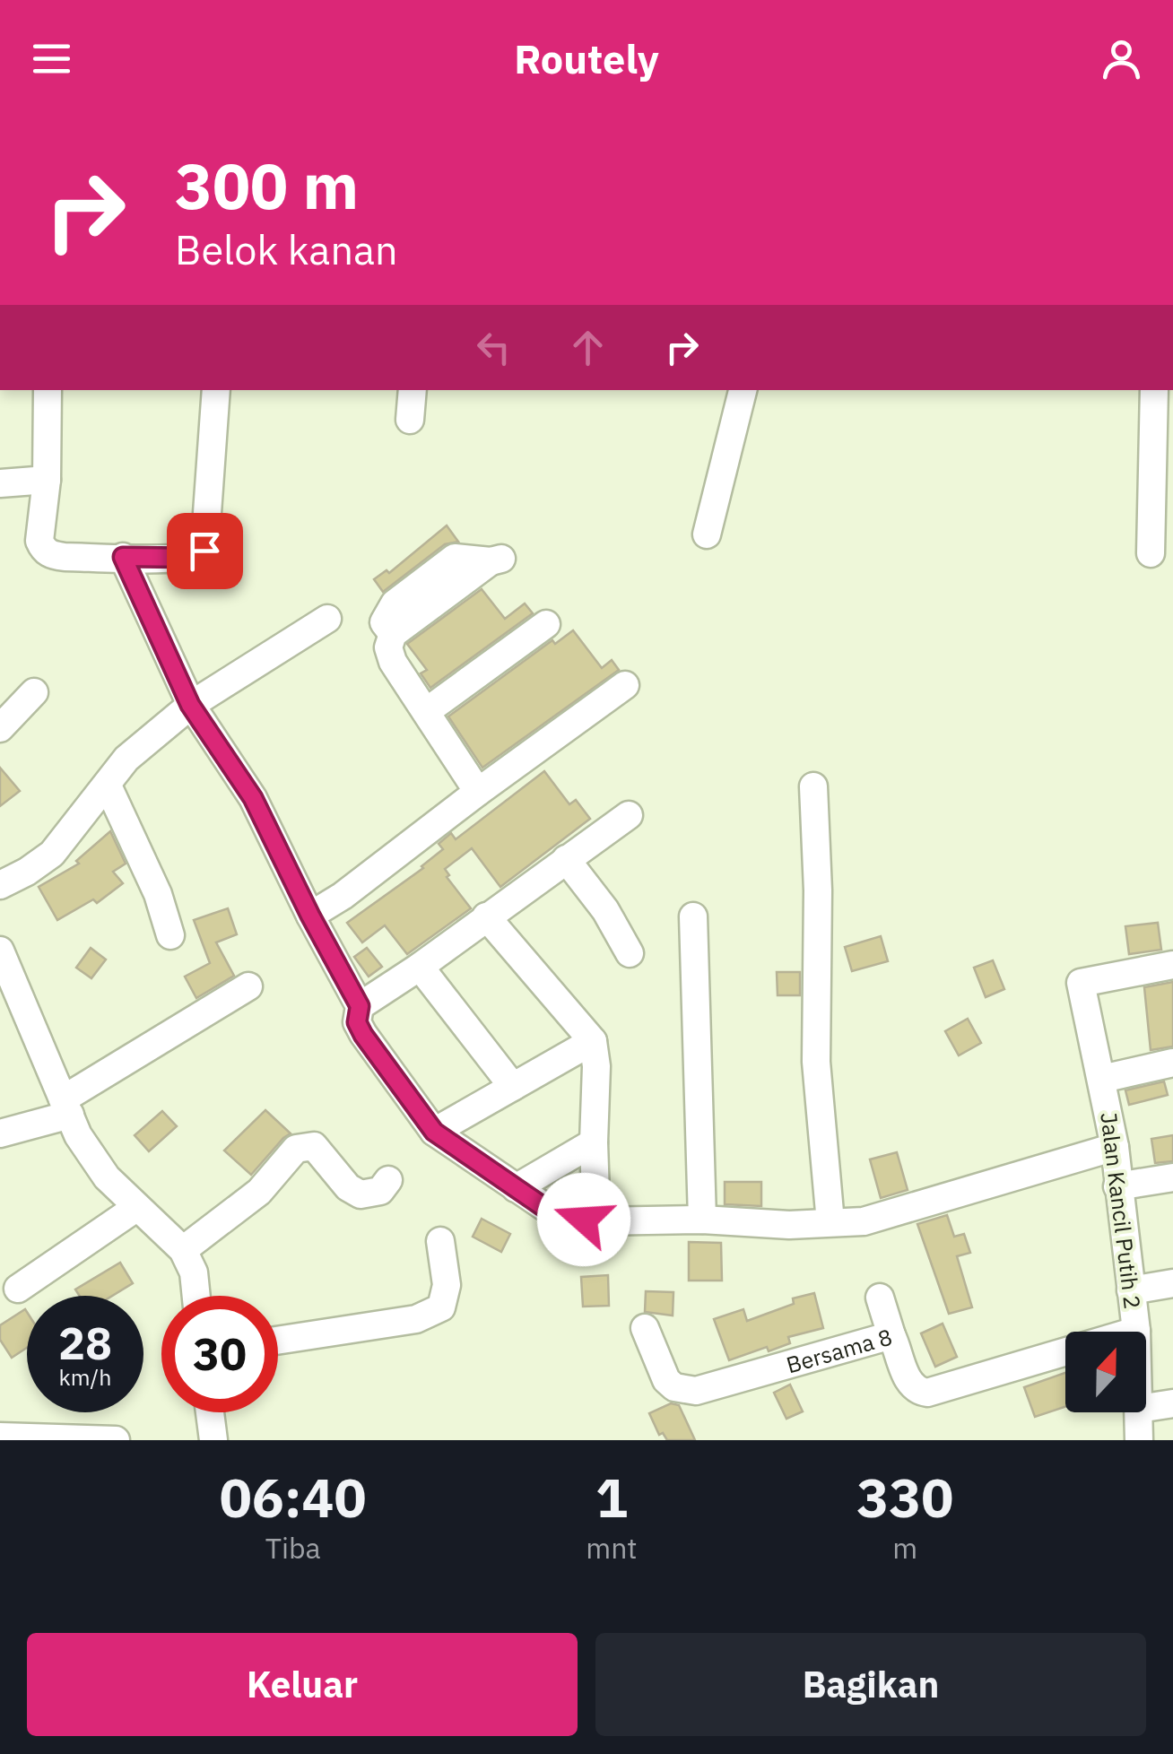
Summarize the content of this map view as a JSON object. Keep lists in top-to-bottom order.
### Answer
{
  "streets": {
    "street": ["Jalan Kancil Putih 2", "Bersama 8"]
  },
  "crossings": [
    ["Jalan Kancil Putih 2", "Bersama 8"]
  ],
  "north": "top",
  "page": {
    "header": "Routely",
    "turn": ["300 m", "Belok kanan"],
    "speed": "28 km/h",
    "limit": "30",
    "eta": [
      "06:40",
      "Tiba",
      "1",
      "mnt",
      "330",
      "m"
    ],
    "buttons": ["Keluar", "Bagikan"]
  }
}
